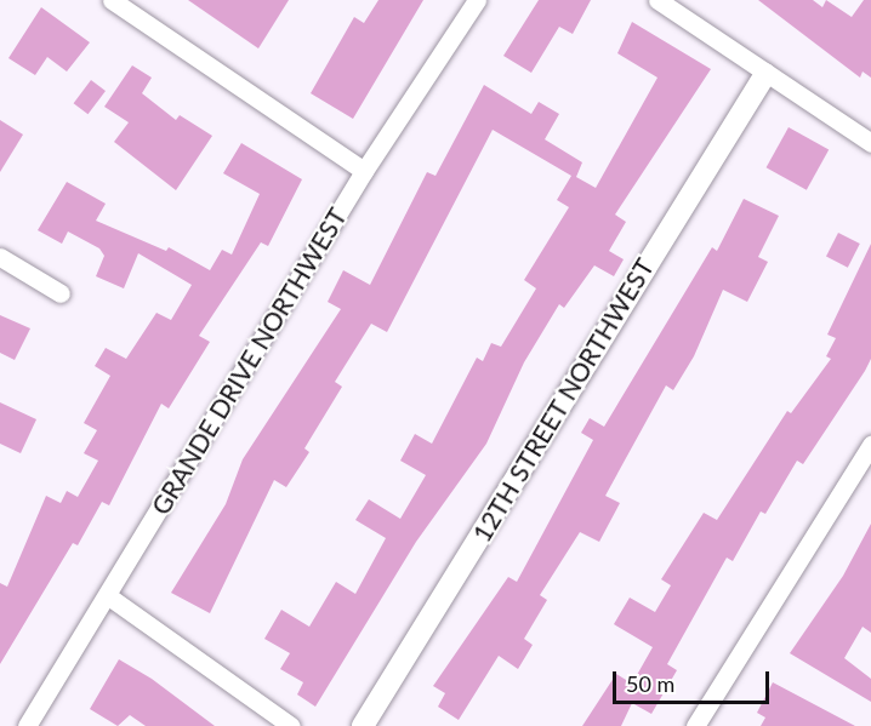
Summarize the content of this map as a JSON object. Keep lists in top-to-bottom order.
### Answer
{
  "streets": {
    "street": ["GRANDE DRIVE NORTHWEST", "12TH STREET NORTHWEST"]
  },
  "scale_bar": "50 m"
}
